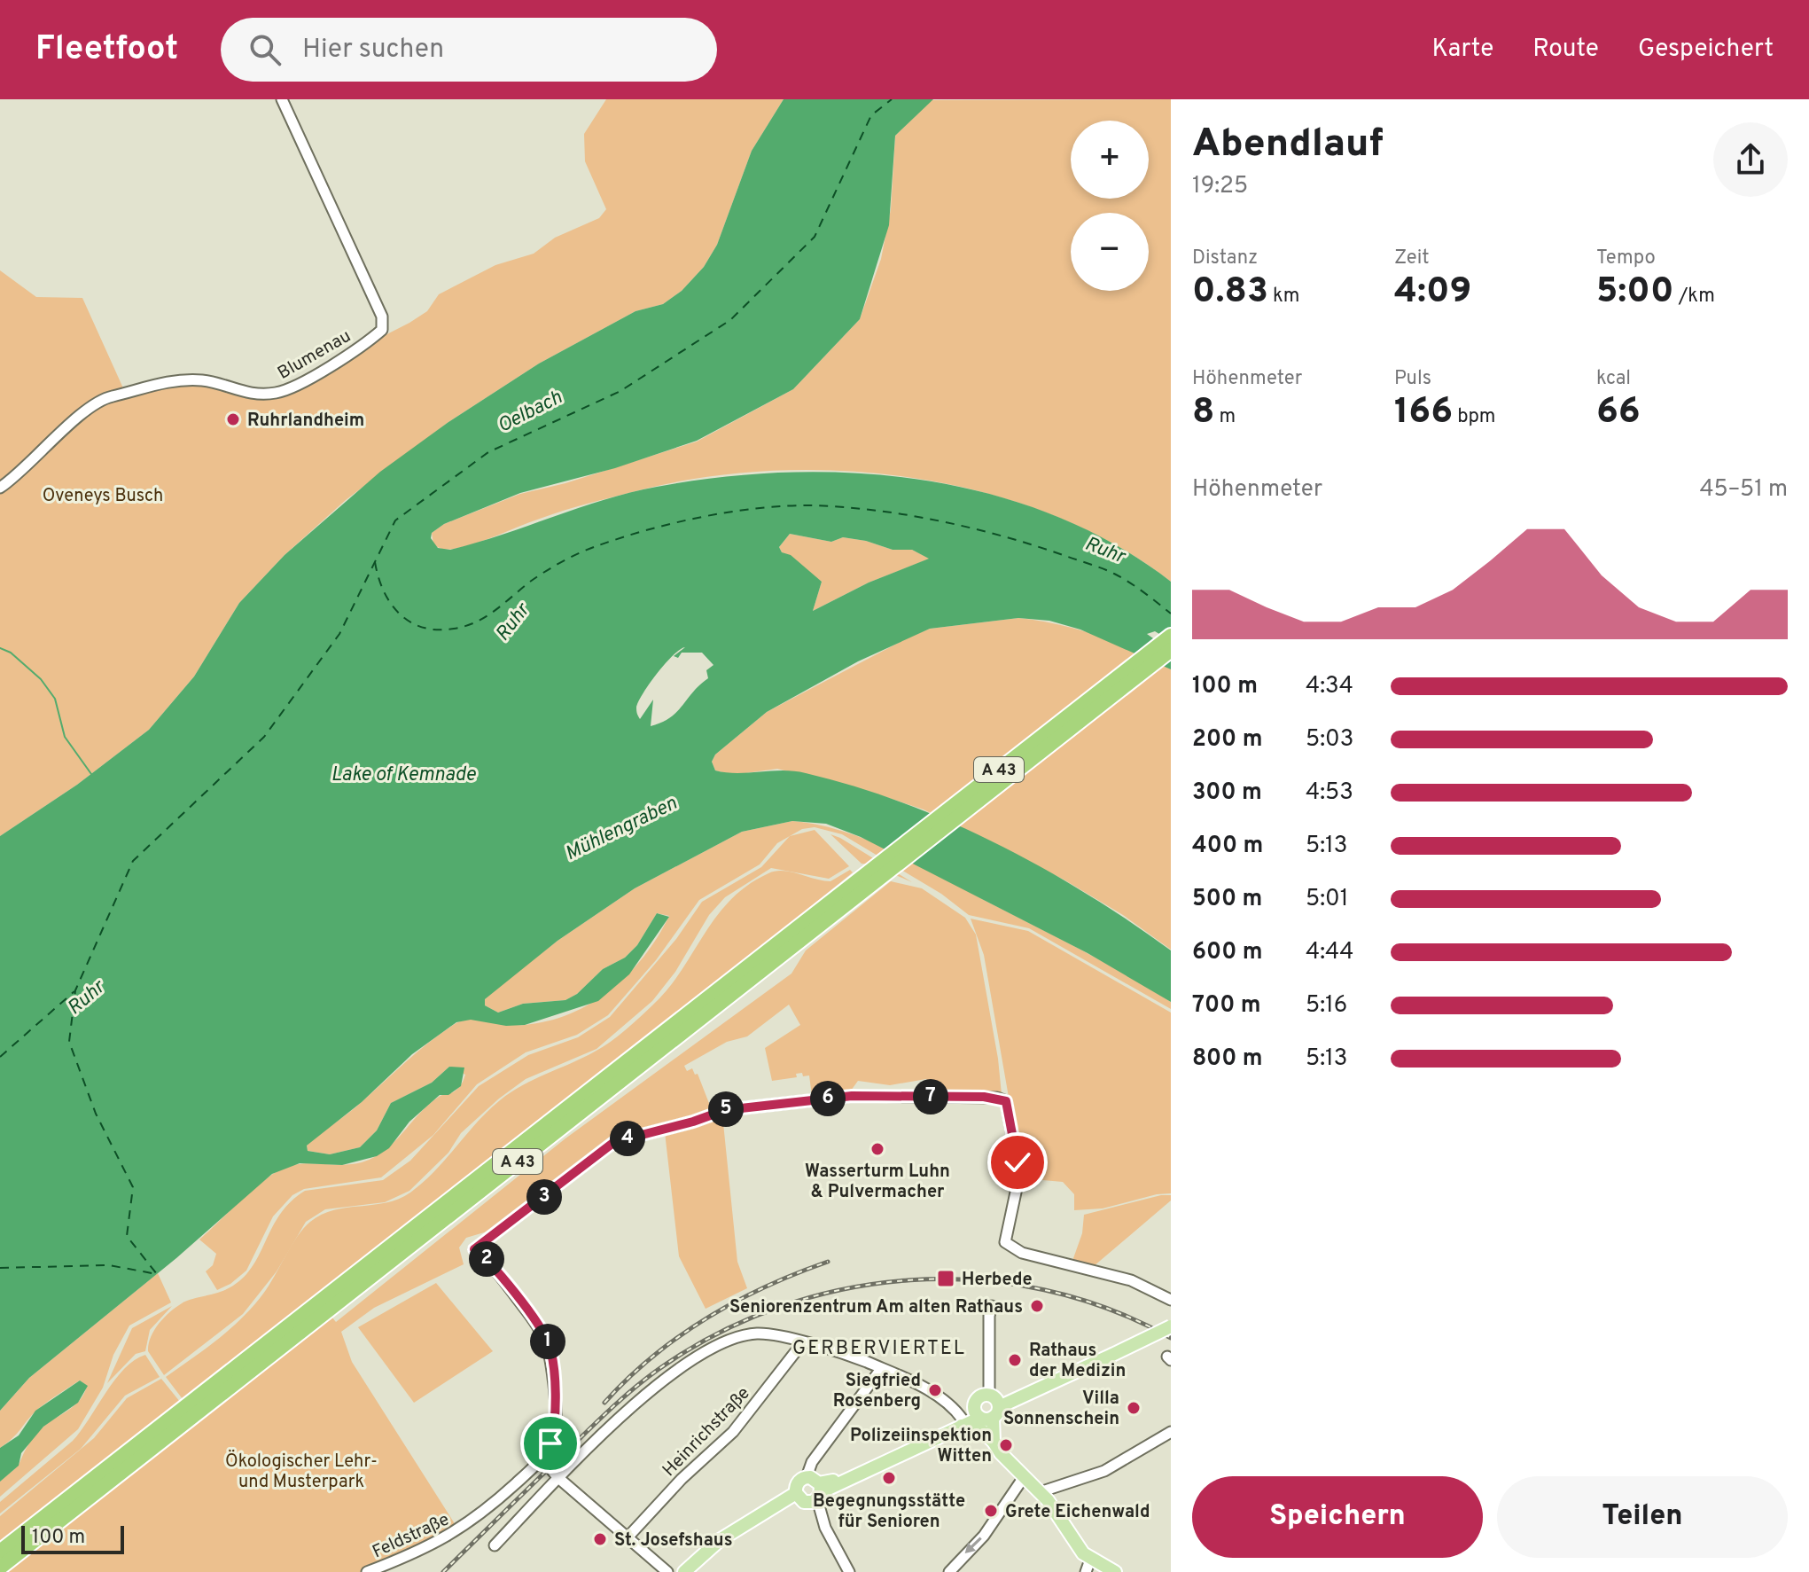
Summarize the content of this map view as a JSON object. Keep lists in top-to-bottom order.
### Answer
{
  "streets": {
    "highway": ["A 43"],
    "street": ["Blumenau", "Heinrichstraße", "Feldstraße"]
  },
  "districts": ["GERBERVIERTEL"],
  "water": [
    "Oelbach",
    "Ruhr",
    "Lake of Kemnade",
    "Mühlengraben"
  ],
  "parks": ["Oveneys Busch", "Ökologischer Lehr- und Musterpark"],
  "places": {
    "other": [
      "Ruhrlandheim",
      "Wasserturm Luhn & Pulvermacher",
      "Seniorenzentrum Am alten Rathaus",
      "Rathaus der Medizin",
      "Siegfried Rosenberg",
      "Villa Sonnenschein",
      "Polizeiinspektion Witten",
      "Begegnungsstätte für Senioren",
      "Grete Eichenwald",
      "St. Josefshaus"
    ],
    "transit": ["Herbede"]
  },
  "scale_bar": "100 m",
  "page": {
    "header": "Fleetfoot",
    "search": "Hier suchen",
    "nav": ["Karte", "Route", "Gespeichert"],
    "heading": ["Abendlauf", "19:25"],
    "map_buttons": ["+", "−"],
    "stats": [
      ["Distanz", "0.83 km"],
      ["Zeit", "4:09"],
      ["Tempo", "5:00 /km"],
      ["Höhenmeter", "8 m"],
      ["Puls", "166 bpm"],
      ["kcal", "66"]
    ],
    "chart": ["Höhenmeter", "45–51 m"],
    "list": [
      {
        "name": "100 m",
        "note": "4:34"
      },
      {
        "name": "200 m",
        "note": "5:03"
      },
      {
        "name": "300 m",
        "note": "4:53"
      },
      {
        "name": "400 m",
        "note": "5:13"
      },
      {
        "name": "500 m",
        "note": "5:01"
      },
      {
        "name": "600 m",
        "note": "4:44"
      },
      {
        "name": "700 m",
        "note": "5:16"
      },
      {
        "name": "800 m",
        "note": "5:13"
      }
    ],
    "pins": [
      "7",
      "6",
      "5",
      "4",
      "3",
      "2",
      "1"
    ],
    "buttons": ["Speichern", "Teilen"],
    "scale": "100 m"
  }
}
